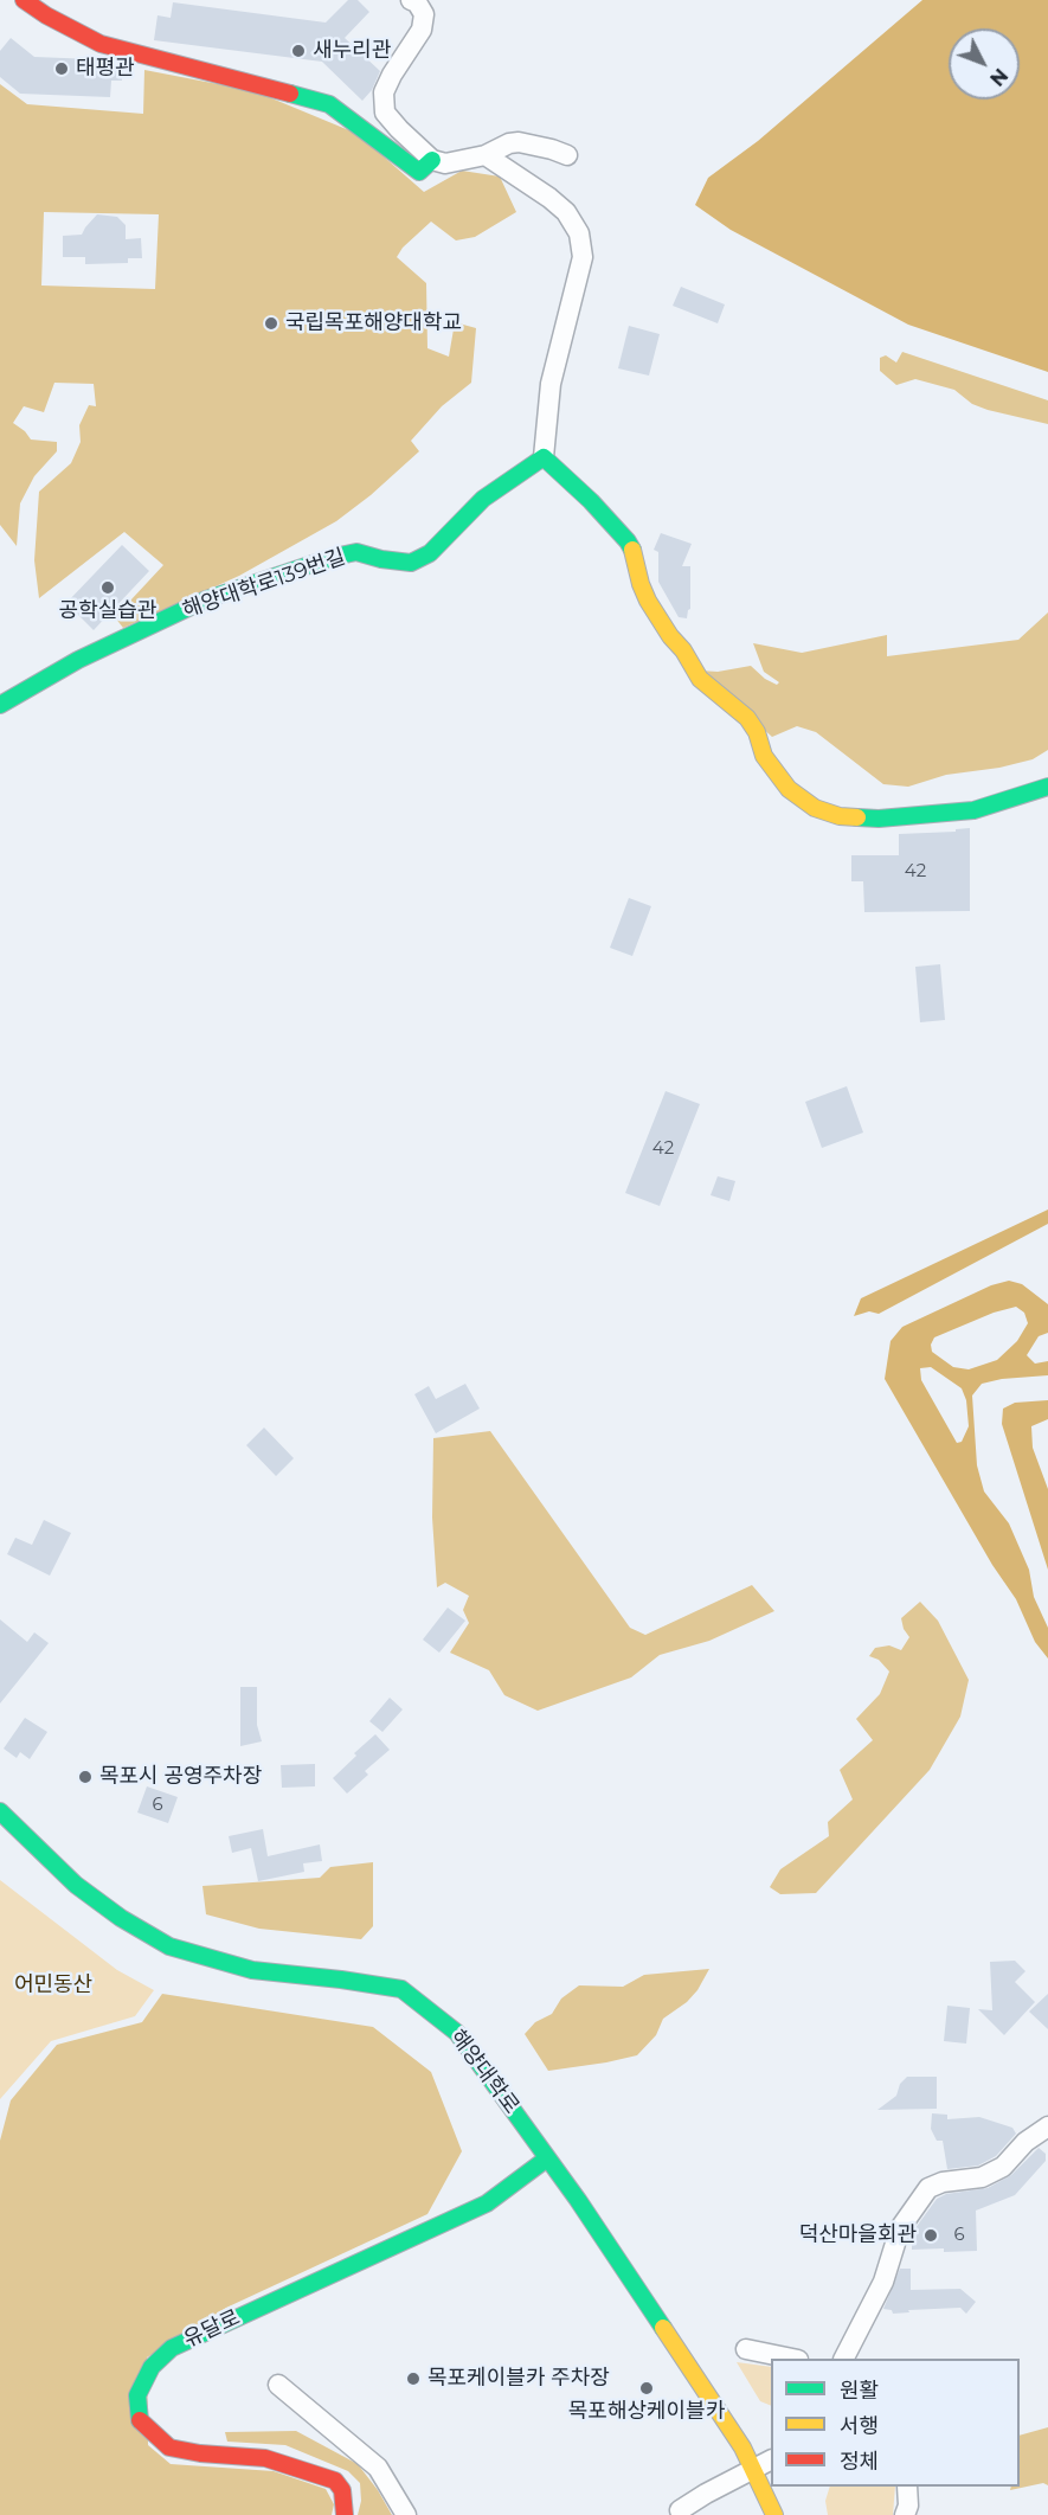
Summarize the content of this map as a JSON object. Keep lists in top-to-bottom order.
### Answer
{
  "streets": {
    "street": ["해양대학로139번길", "해양대학로", "유달로"]
  },
  "crossings": [
    ["해양대학로", "유달로"]
  ],
  "parks": ["어민동산"],
  "places": [
    "새누리관",
    "태평관",
    "국립목포해양대학교",
    "공학실습관",
    "목포시 공영주차장",
    "덕산마을회관",
    "목포케이블카 주차장",
    "목포해상케이블카"
  ],
  "house_numbers": [
    "42",
    "42",
    "6",
    "6"
  ],
  "legend": ["원활", "서행", "정체"],
  "north": "bottom right"
}
